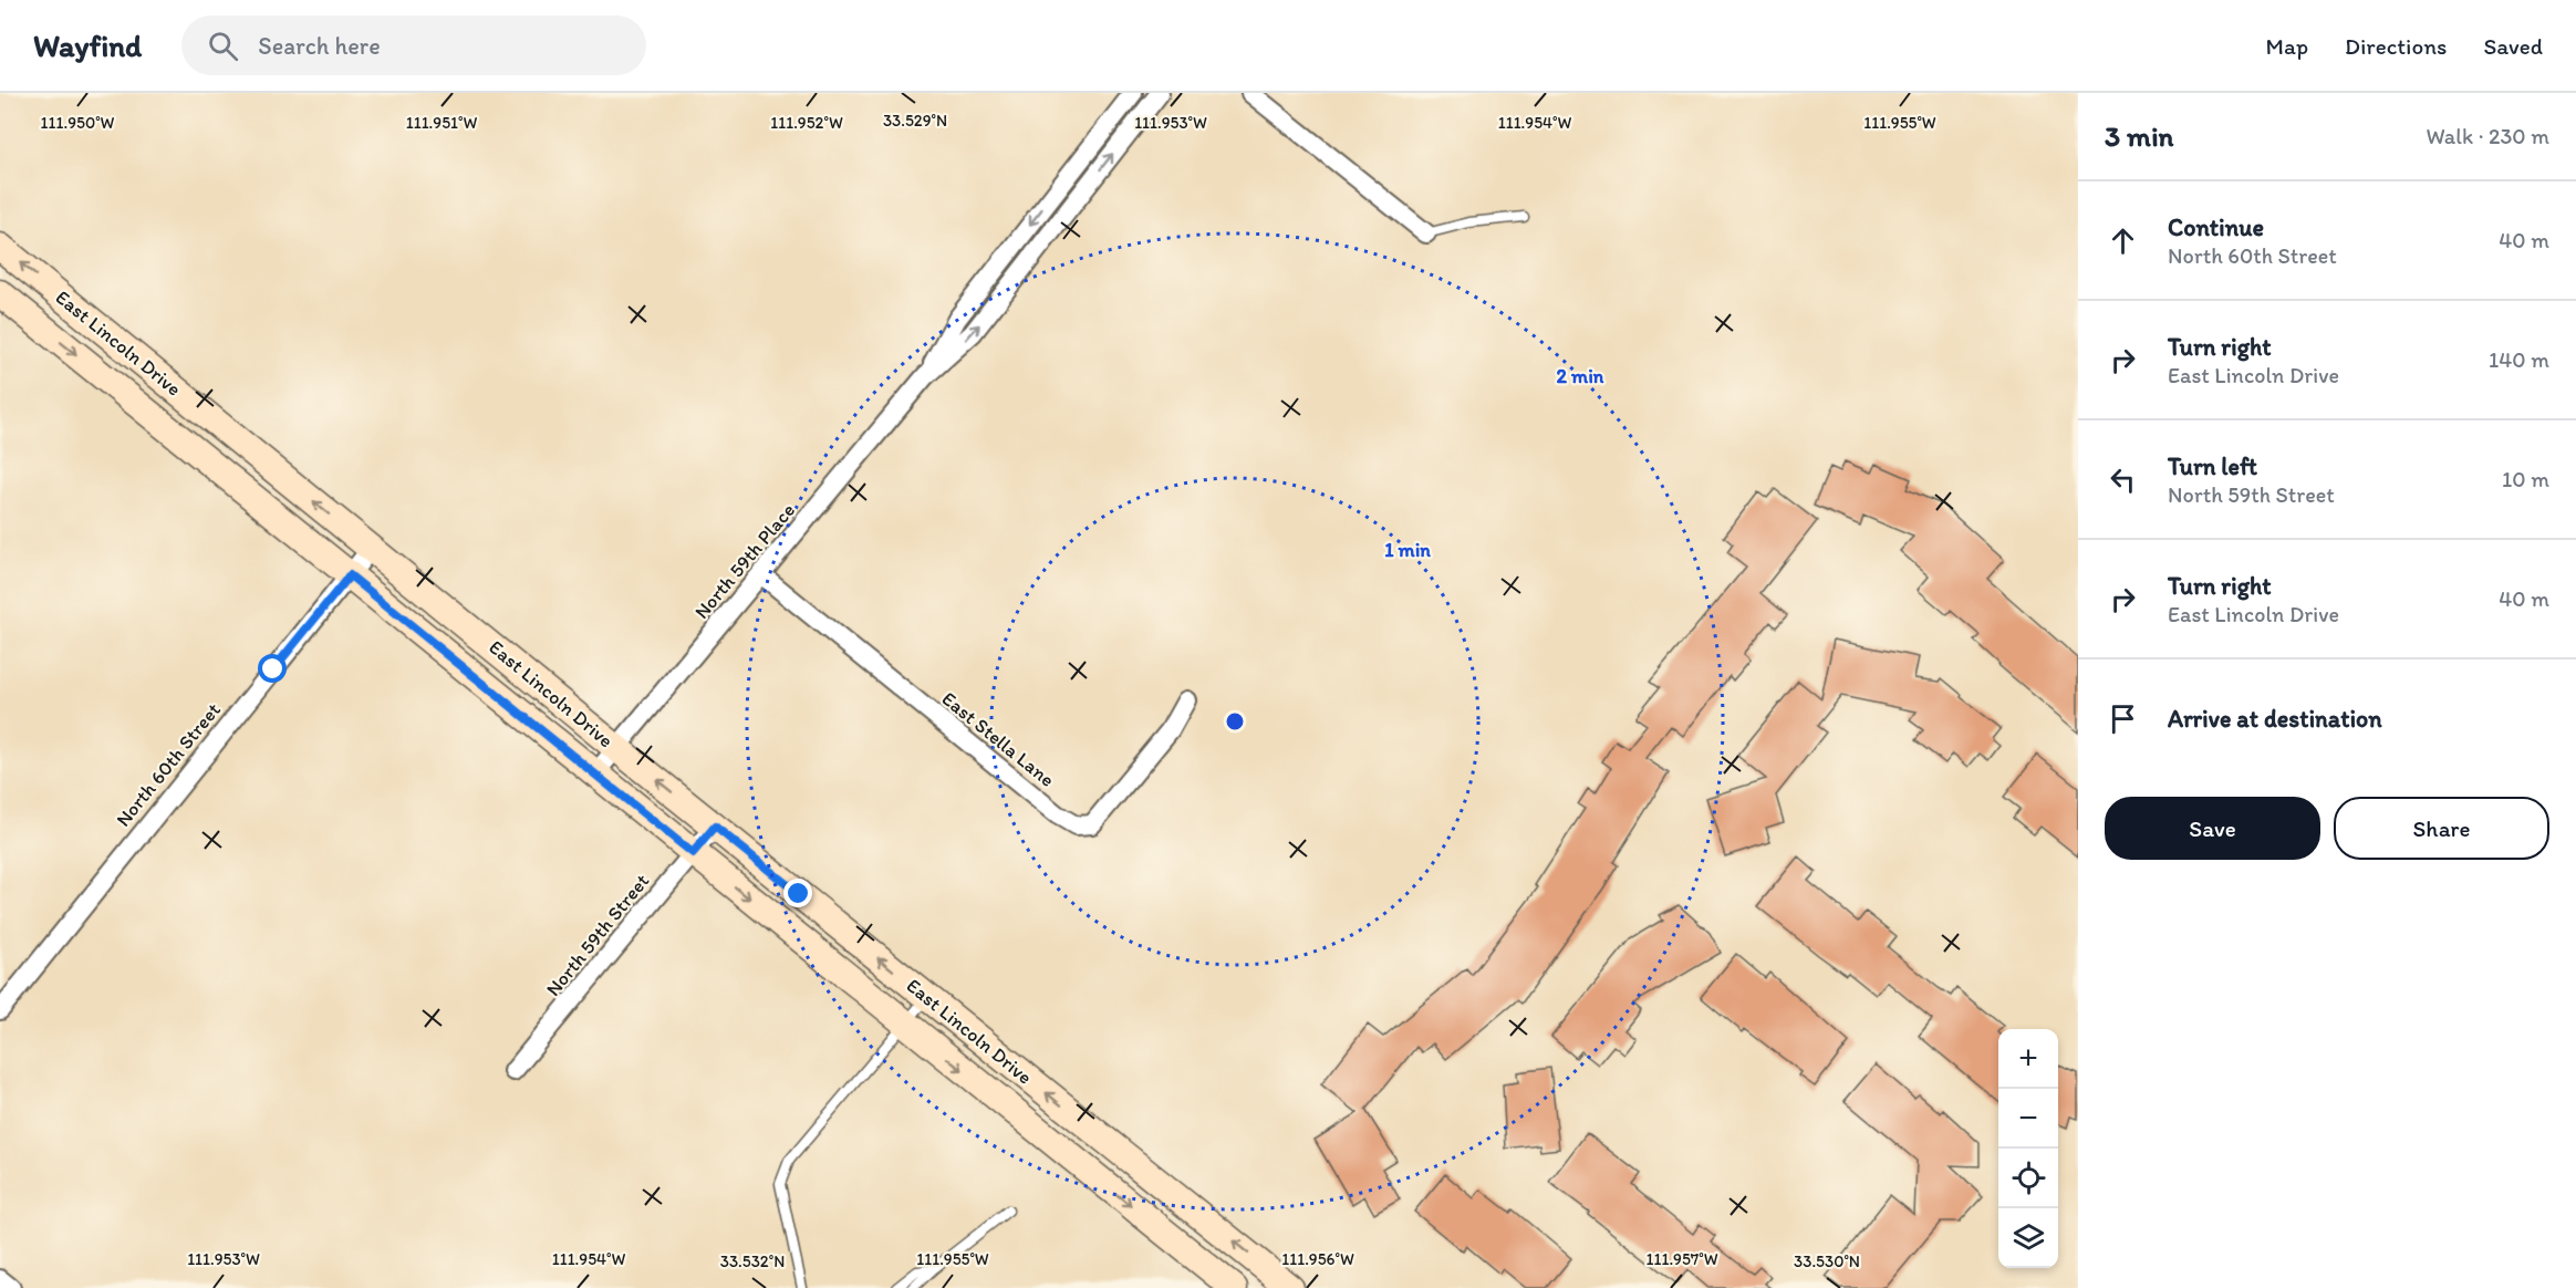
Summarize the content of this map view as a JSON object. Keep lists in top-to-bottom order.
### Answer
{
  "streets": {
    "main road": ["East Lincoln Drive"],
    "street": [
      "North 59th Place",
      "East Stella Lane",
      "North 60th Street",
      "North 59th Street"
    ]
  },
  "crossings": [
    ["East Lincoln Drive", "North 59th Place"],
    ["East Lincoln Drive", "North 60th Street"],
    ["East Lincoln Drive", "North 59th Street"],
    ["North 59th Place", "East Stella Lane"]
  ],
  "page": {
    "header": "Wayfind",
    "search": "Search here",
    "nav": ["Map", "Directions", "Saved"],
    "heading": ["3 min", "Walk · 230 m"],
    "list": [
      ["Continue", "North 60th Street", "40 m"],
      ["Turn right", "East Lincoln Drive", "140 m"],
      ["Turn left", "North 59th Street", "10 m"],
      ["Turn right", "East Lincoln Drive", "40 m"],
      "Arrive at destination"
    ],
    "buttons": ["Save", "Share"],
    "map_buttons": ["+", "−"]
  },
  "coordinates": [
    "33.529°N",
    "111.950°W",
    "111.951°W",
    "111.952°W",
    "111.953°W",
    "111.954°W",
    "111.955°W",
    "111.956°W",
    "111.957°W",
    "33.532°N",
    "33.530°N"
  ],
  "rings": ["2 min", "1 min"]
}
